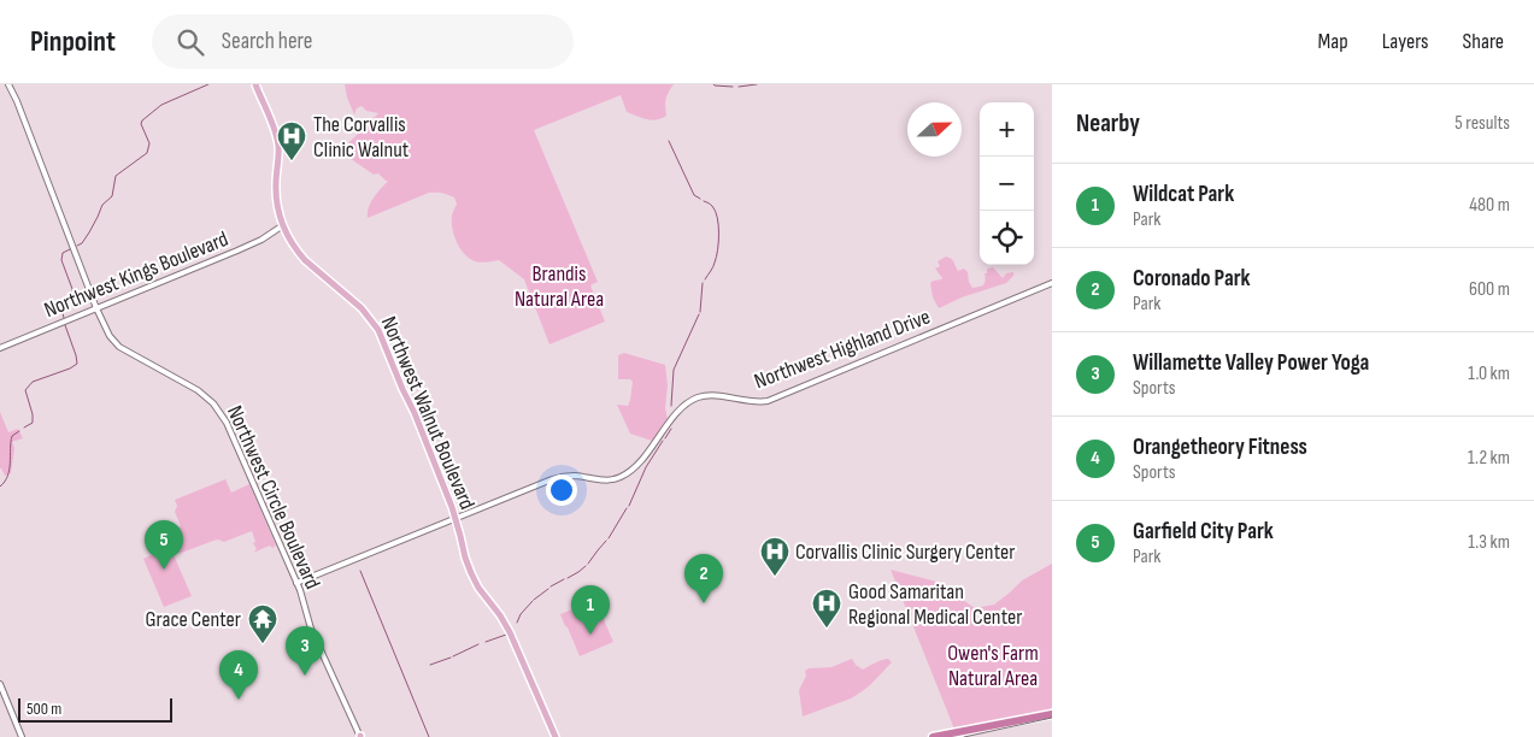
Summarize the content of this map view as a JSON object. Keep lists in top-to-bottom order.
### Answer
{
  "streets": {
    "main road": [
      "Northwest Kings Boulevard",
      "Northwest Highland Drive",
      "Northwest Walnut Boulevard",
      "Northwest Circle Boulevard"
    ]
  },
  "crossings": [
    ["Northwest Kings Boulevard", "Northwest Walnut Boulevard"],
    ["Northwest Kings Boulevard", "Northwest Circle Boulevard"],
    ["Northwest Highland Drive", "Northwest Walnut Boulevard"],
    ["Northwest Highland Drive", "Northwest Circle Boulevard"]
  ],
  "parks": ["Brandis Natural Area", "Owen's Farm Natural Area"],
  "places": {
    "hospital": ["The Corvallis Clinic Walnut", "Corvallis Clinic Surgery Center", "Good Samaritan Regional Medical Center"],
    "temple": ["Grace Center"]
  },
  "scale_bar": "500 m",
  "north": "right",
  "page": {
    "header": "Pinpoint",
    "search": "Search here",
    "nav": ["Map", "Layers", "Share"],
    "heading": ["Nearby", "5 results"],
    "map_buttons": ["+", "−"],
    "list": [
      {
        "mark": "1",
        "name": "Wildcat Park",
        "note": "Park",
        "value": "480 m"
      },
      {
        "mark": "2",
        "name": "Coronado Park",
        "note": "Park",
        "value": "600 m"
      },
      {
        "mark": "3",
        "name": "Willamette Valley Power Yoga",
        "note": "Sports",
        "value": "1.0 km"
      },
      {
        "mark": "4",
        "name": "Orangetheory Fitness",
        "note": "Sports",
        "value": "1.2 km"
      },
      {
        "mark": "5",
        "name": "Garfield City Park",
        "note": "Park",
        "value": "1.3 km"
      }
    ],
    "pins": [
      "5",
      "2",
      "1",
      "3",
      "4"
    ],
    "scale": "500 m"
  }
}
